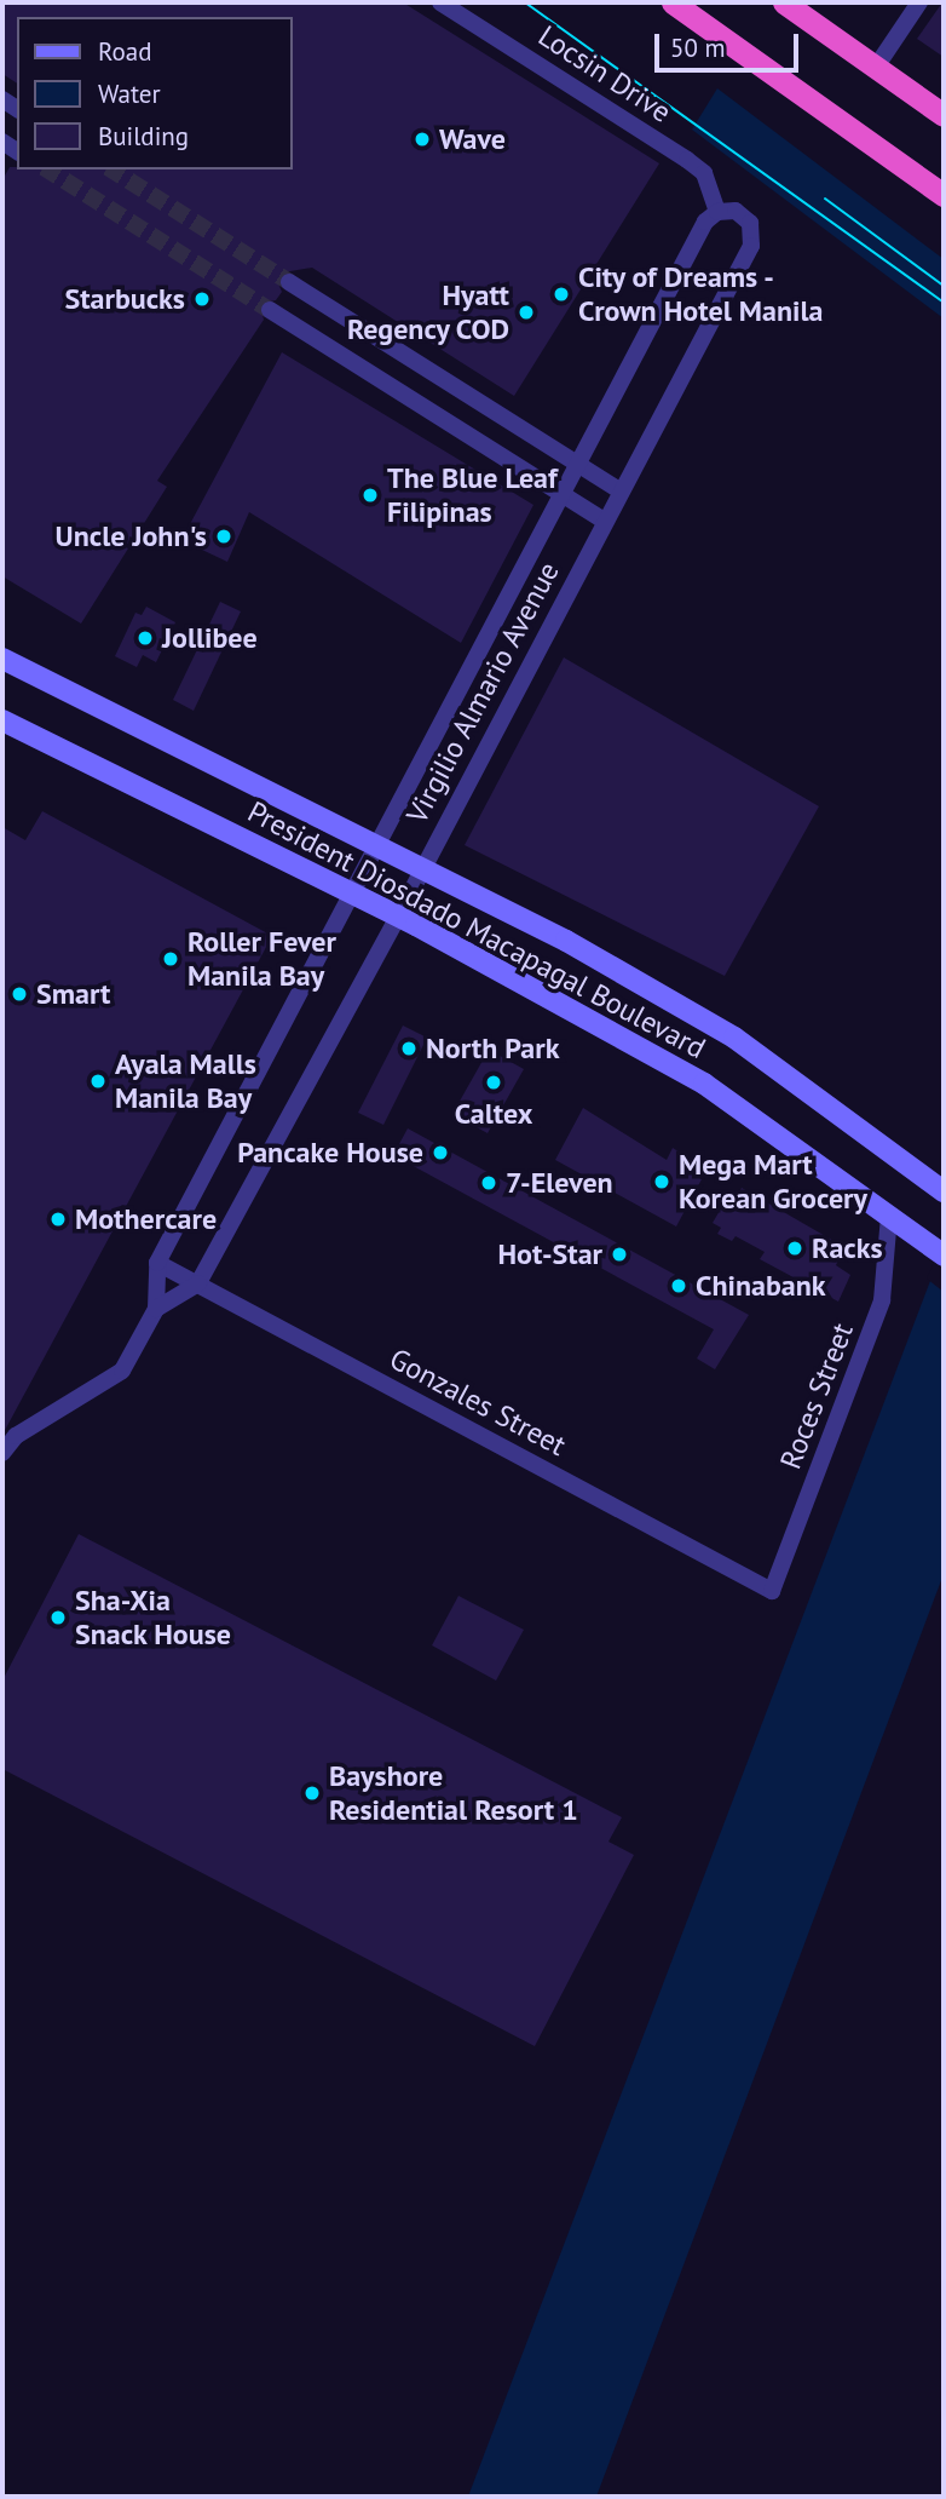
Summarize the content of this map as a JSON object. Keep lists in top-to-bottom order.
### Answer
{
  "streets": {
    "main road": ["President Diosdado Macapagal Boulevard"],
    "street": [
      "Locsin Drive",
      "Virgilio Almario Avenue",
      "Roces Street",
      "Gonzales Street"
    ]
  },
  "crossings": [
    ["Locsin Drive", "Virgilio Almario Avenue"],
    ["Virgilio Almario Avenue", "President Diosdado Macapagal Boulevard"],
    ["Virgilio Almario Avenue", "Gonzales Street"],
    ["President Diosdado Macapagal Boulevard", "Roces Street"],
    ["Roces Street", "Gonzales Street"]
  ],
  "places": [
    "Wave",
    "City of Dreams - Crown Hotel Manila",
    "Starbucks",
    "Hyatt Regency COD",
    "The Blue Leaf Filipinas",
    "Uncle John's",
    "Jollibee",
    "Roller Fever Manila Bay",
    "Smart",
    "North Park",
    "Ayala Malls Manila Bay",
    "Caltex",
    "Pancake House",
    "Mega Mart Korean Grocery",
    "7-Eleven",
    "Mothercare",
    "Racks",
    "Hot-Star",
    "Chinabank",
    "Sha-Xia Snack House",
    "Bayshore Residential Resort 1"
  ],
  "legend": ["Road", "Water", "Building"],
  "scale_bar": "50 m"
}
